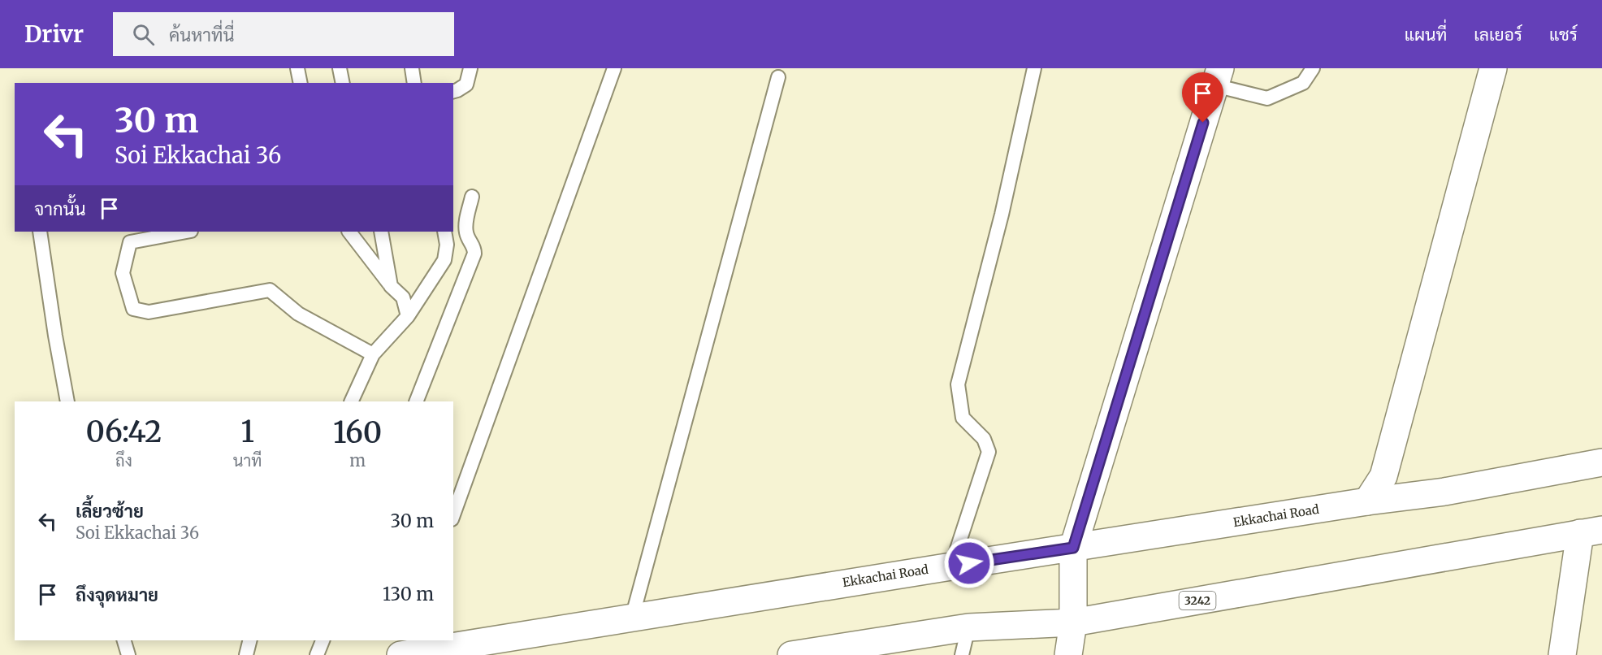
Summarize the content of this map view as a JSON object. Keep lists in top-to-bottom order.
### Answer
{
  "streets": {
    "main road": ["Ekkachai Road", "3242"]
  },
  "page": {
    "header": "Drivr",
    "search": "ค้นหาที่นี่",
    "nav": ["แผนที่", "เลเยอร์", "แชร์"],
    "turn": ["30 m", "Soi Ekkachai 36"],
    "then": "จากนั้น",
    "eta": [
      "06:42",
      "ถึง",
      "1",
      "นาที",
      "160",
      "m"
    ],
    "list": [
      {
        "name": "เลี้ยวซ้าย",
        "note": "Soi Ekkachai 36",
        "value": "30 m"
      },
      {
        "name": "ถึงจุดหมาย",
        "value": "130 m"
      }
    ]
  }
}
